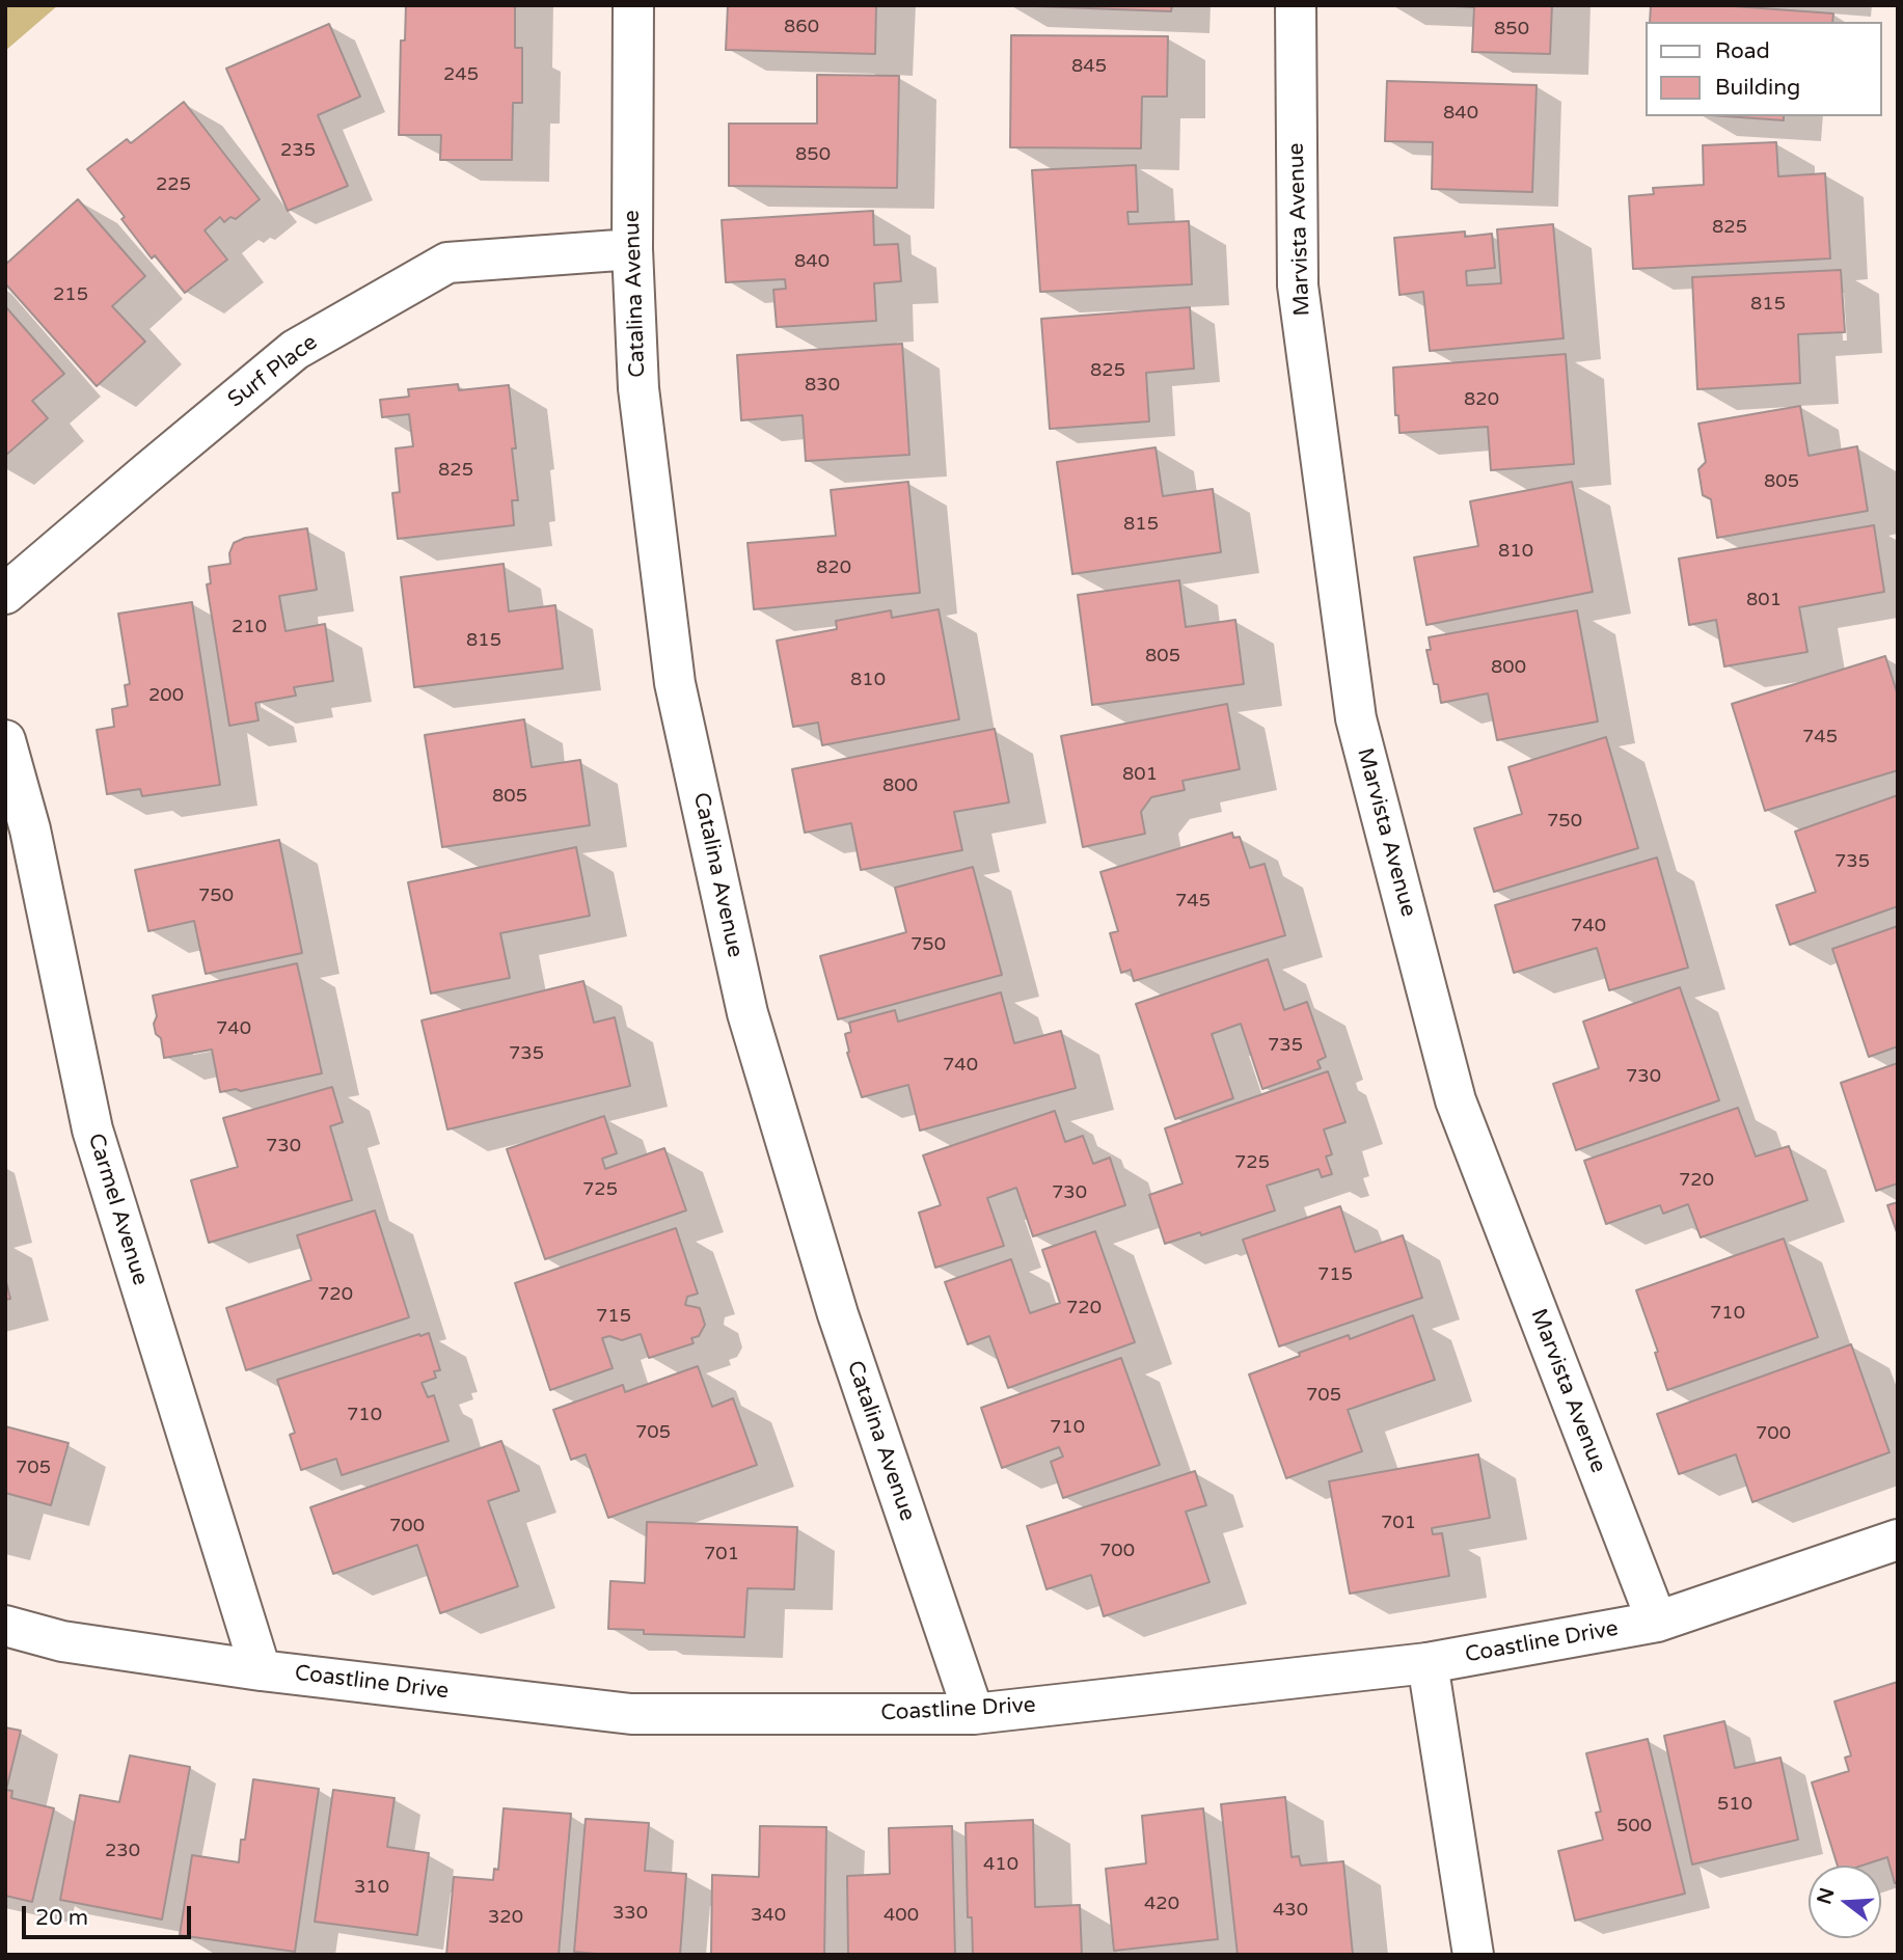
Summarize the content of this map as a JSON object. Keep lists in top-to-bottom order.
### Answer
{
  "streets": {
    "street": [
      "Marvista Avenue",
      "Catalina Avenue",
      "Surf Place",
      "Carmel Avenue",
      "Coastline Drive"
    ]
  },
  "crossings": [
    ["Marvista Avenue", "Coastline Drive"],
    ["Catalina Avenue", "Surf Place"],
    ["Catalina Avenue", "Coastline Drive"],
    ["Carmel Avenue", "Coastline Drive"]
  ],
  "house_numbers": [
    "860",
    "850",
    "845",
    "245",
    "840",
    "235",
    "850",
    "225",
    "825",
    "840",
    "215",
    "815",
    "825",
    "830",
    "820",
    "825",
    "805",
    "815",
    "810",
    "820",
    "801",
    "210",
    "815",
    "805",
    "800",
    "810",
    "200",
    "745",
    "801",
    "800",
    "805",
    "750",
    "735",
    "750",
    "745",
    "740",
    "750",
    "740",
    "735",
    "735",
    "740",
    "730",
    "730",
    "725",
    "720",
    "725",
    "730",
    "715",
    "720",
    "720",
    "710",
    "715",
    "705",
    "710",
    "710",
    "705",
    "700",
    "705",
    "701",
    "700",
    "700",
    "701",
    "510",
    "500",
    "230",
    "410",
    "310",
    "420",
    "430",
    "330",
    "340",
    "400",
    "320"
  ],
  "legend": ["Road", "Building"],
  "scale_bar": "20 m",
  "north": "left"
}
